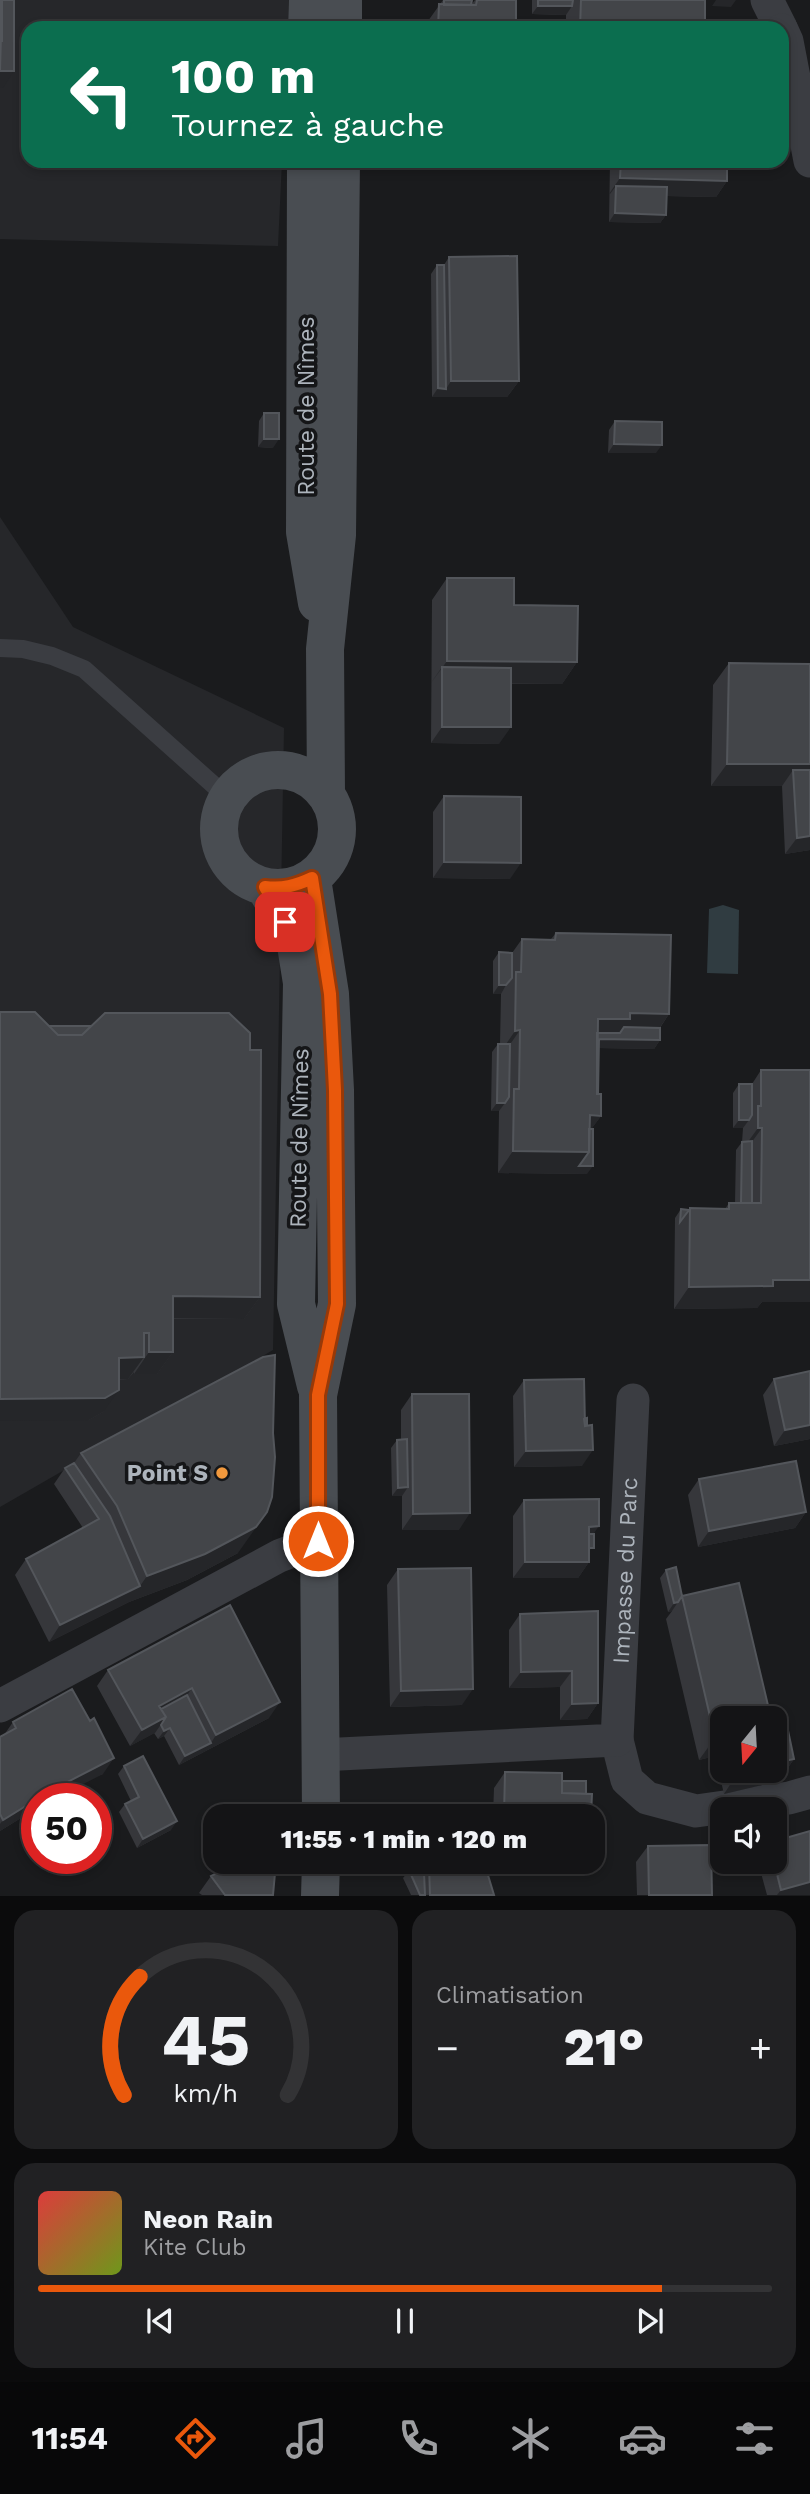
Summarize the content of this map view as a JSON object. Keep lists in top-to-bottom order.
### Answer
{
  "streets": {
    "main road": ["Route de Nîmes"],
    "street": ["Impasse du Parc"]
  },
  "places": ["Point S"],
  "north": "bottom",
  "page": {
    "turn": ["100 m", "Tournez à gauche"],
    "limit": "50",
    "trip": "11:55 · 1 min · 120 m",
    "tile": "Climatisation",
    "heat": ["−", "21°", "+"],
    "song": ["Neon Rain", "Kite Club"],
    "tabs": "11:54",
    "gauge": ["45", "km/h"]
  }
}
